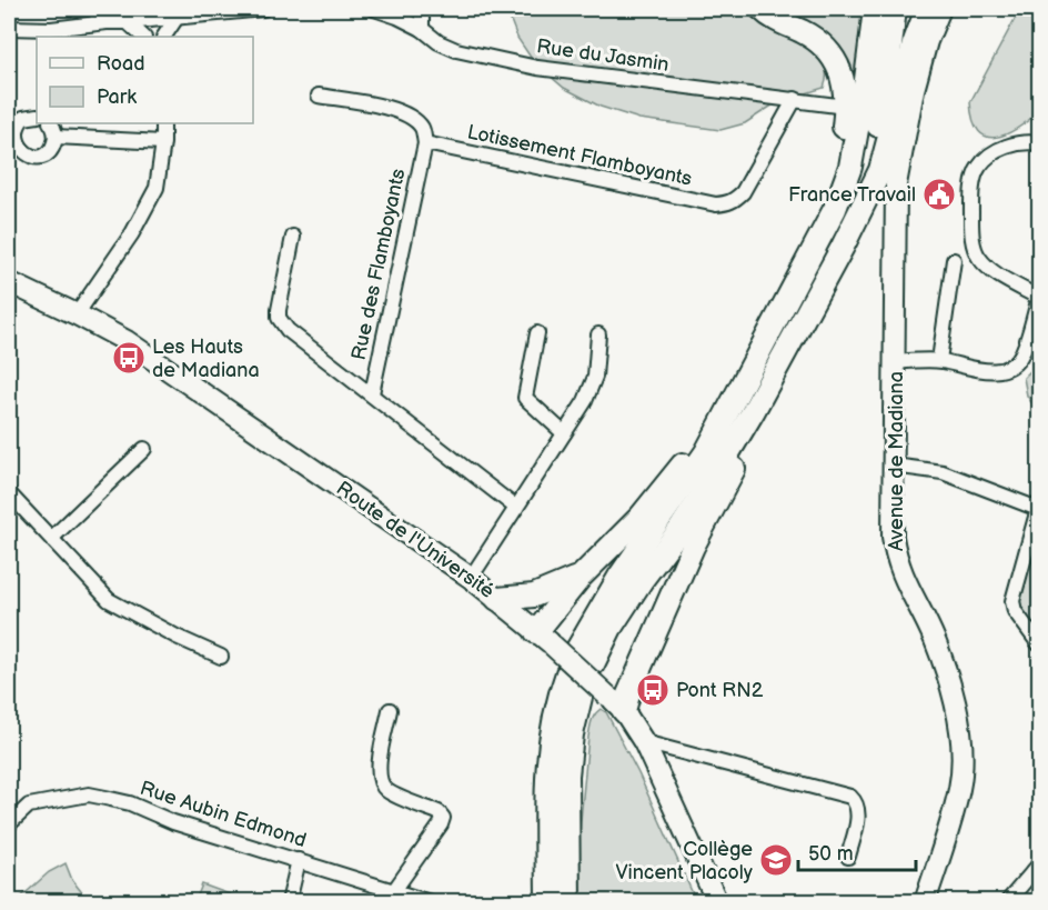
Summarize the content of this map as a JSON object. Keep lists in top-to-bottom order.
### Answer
{
  "streets": {
    "main road": ["Avenue de Madiana", "Route de l'Université"],
    "street": [
      "Rue du Jasmin",
      "Lotissement Flamboyants",
      "Rue des Flamboyants",
      "Rue Aubin Edmond"
    ]
  },
  "crossings": [
    ["Rue du Jasmin", "Lotissement Flamboyants"],
    ["Lotissement Flamboyants", "Rue des Flamboyants"]
  ],
  "places": {
    "public building": ["France Travail"],
    "bus stop": ["Les Hauts de Madiana", "Pont RN2"],
    "school or university": ["Collège Vincent Placoly"]
  },
  "legend": ["Road", "Park"],
  "scale_bar": "50 m"
}
